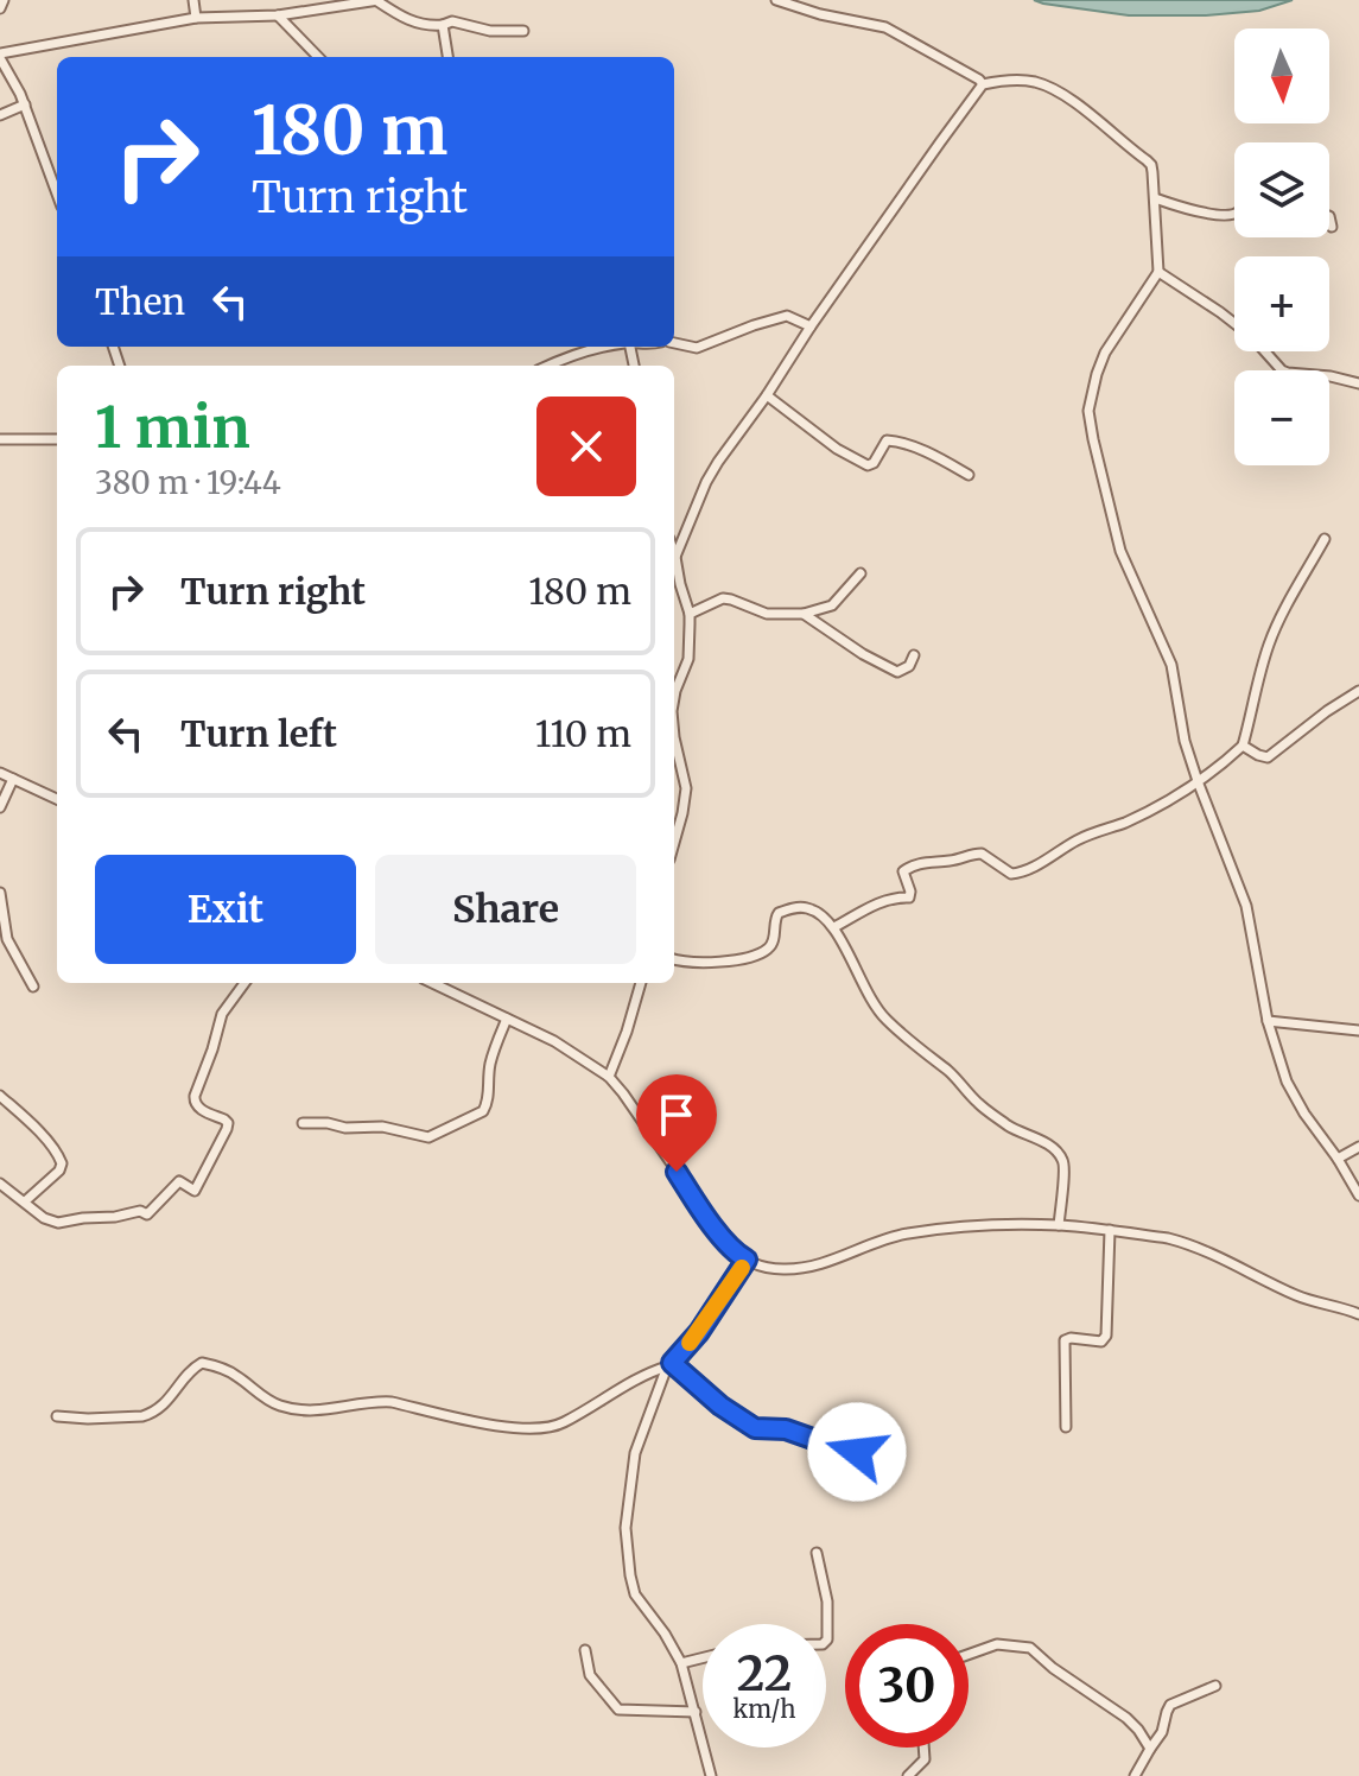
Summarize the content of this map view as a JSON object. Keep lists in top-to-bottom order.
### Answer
{
  "north": "bottom",
  "page": {
    "map_buttons": ["+", "−"],
    "turn": ["180 m", "Turn right"],
    "then": "Then",
    "heading": ["1 min", "380 m · 19:44"],
    "list": [
      {
        "name": "Turn right",
        "value": "180 m"
      },
      {
        "name": "Turn left",
        "value": "110 m"
      }
    ],
    "buttons": ["Exit", "Share"],
    "speed": "22 km/h",
    "limit": "30"
  }
}
